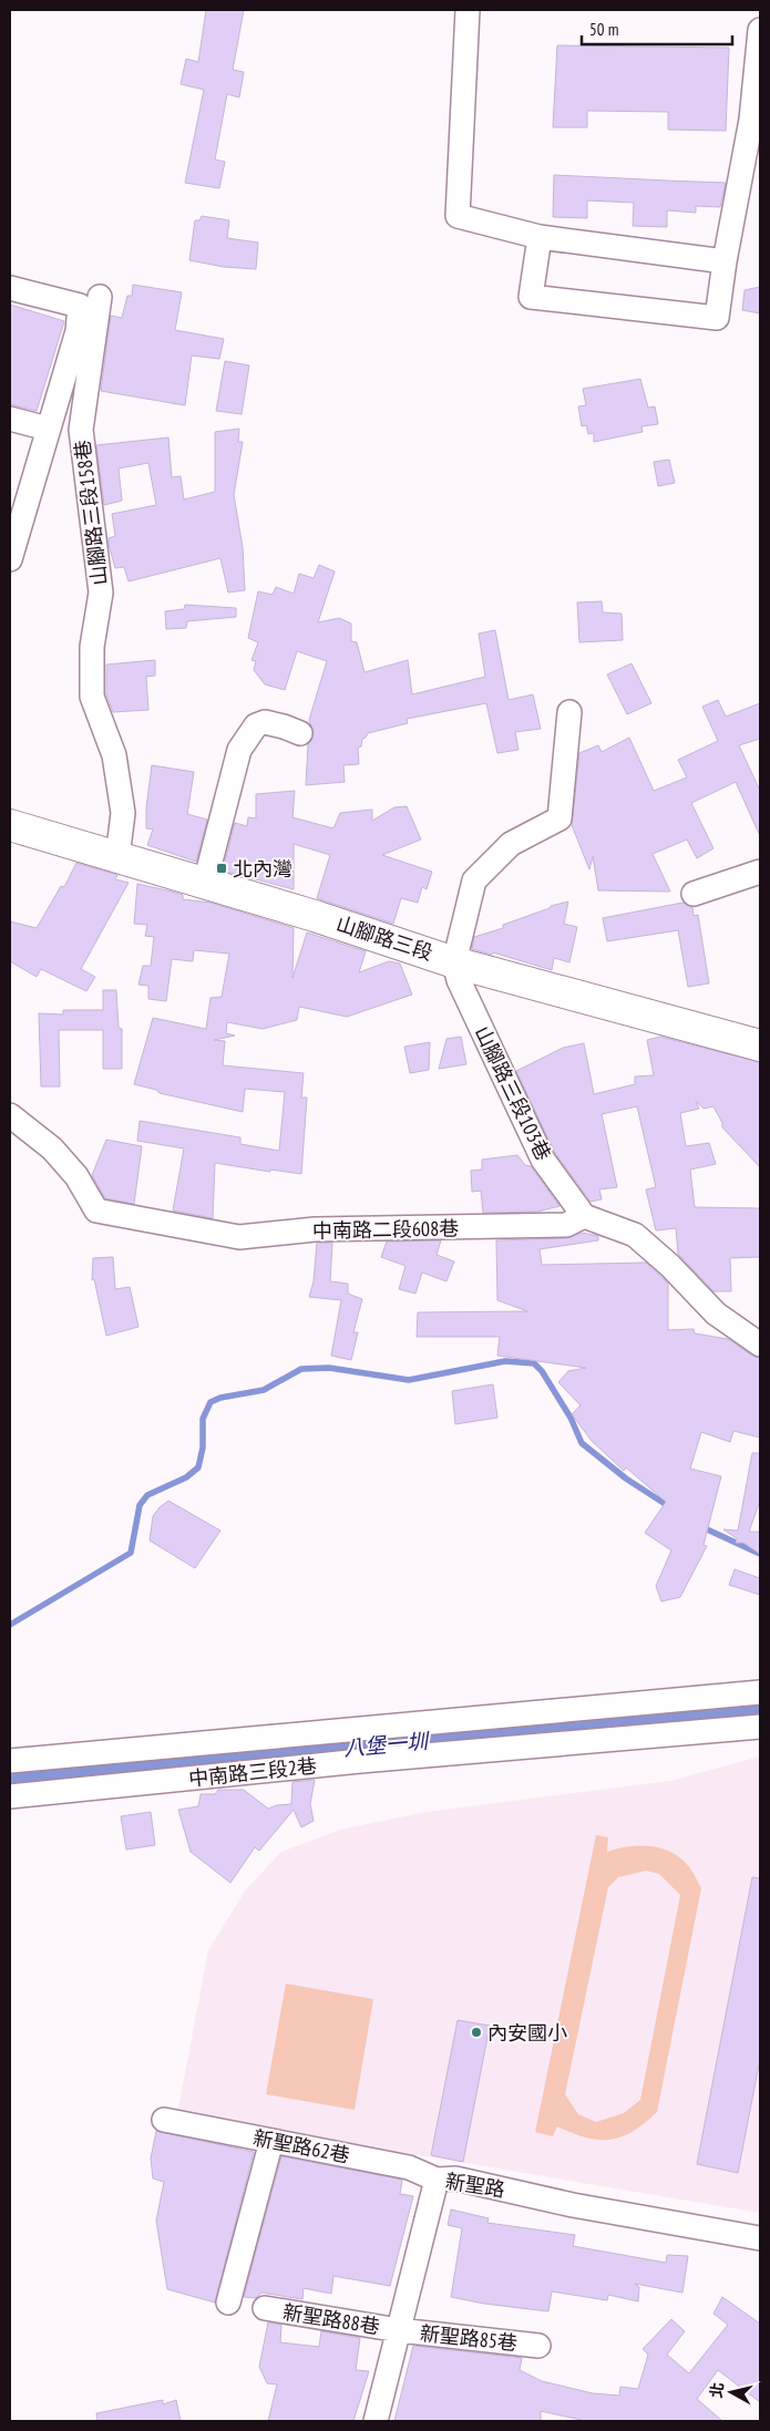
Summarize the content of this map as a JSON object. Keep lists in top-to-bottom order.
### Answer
{
  "streets": {
    "main road": ["山腳路三段"],
    "street": [
      "山腳路三段158巷",
      "山腳路三段103巷",
      "中南路二段608巷",
      "中南路三段2巷",
      "新聖路62巷",
      "新聖路",
      "新聖路88巷",
      "新聖路85巷"
    ]
  },
  "crossings": [
    ["山腳路三段158巷", "山腳路三段"],
    ["山腳路三段", "山腳路三段103巷"],
    ["山腳路三段103巷", "中南路二段608巷"],
    ["新聖路62巷", "新聖路"],
    ["新聖路", "新聖路88巷"],
    ["新聖路", "新聖路85巷"],
    ["新聖路88巷", "新聖路85巷"]
  ],
  "water": ["八堡一圳"],
  "places": {
    "transit": ["北內灣"],
    "other": ["內安國小"]
  },
  "scale_bar": "50 m",
  "north": "left"
}
